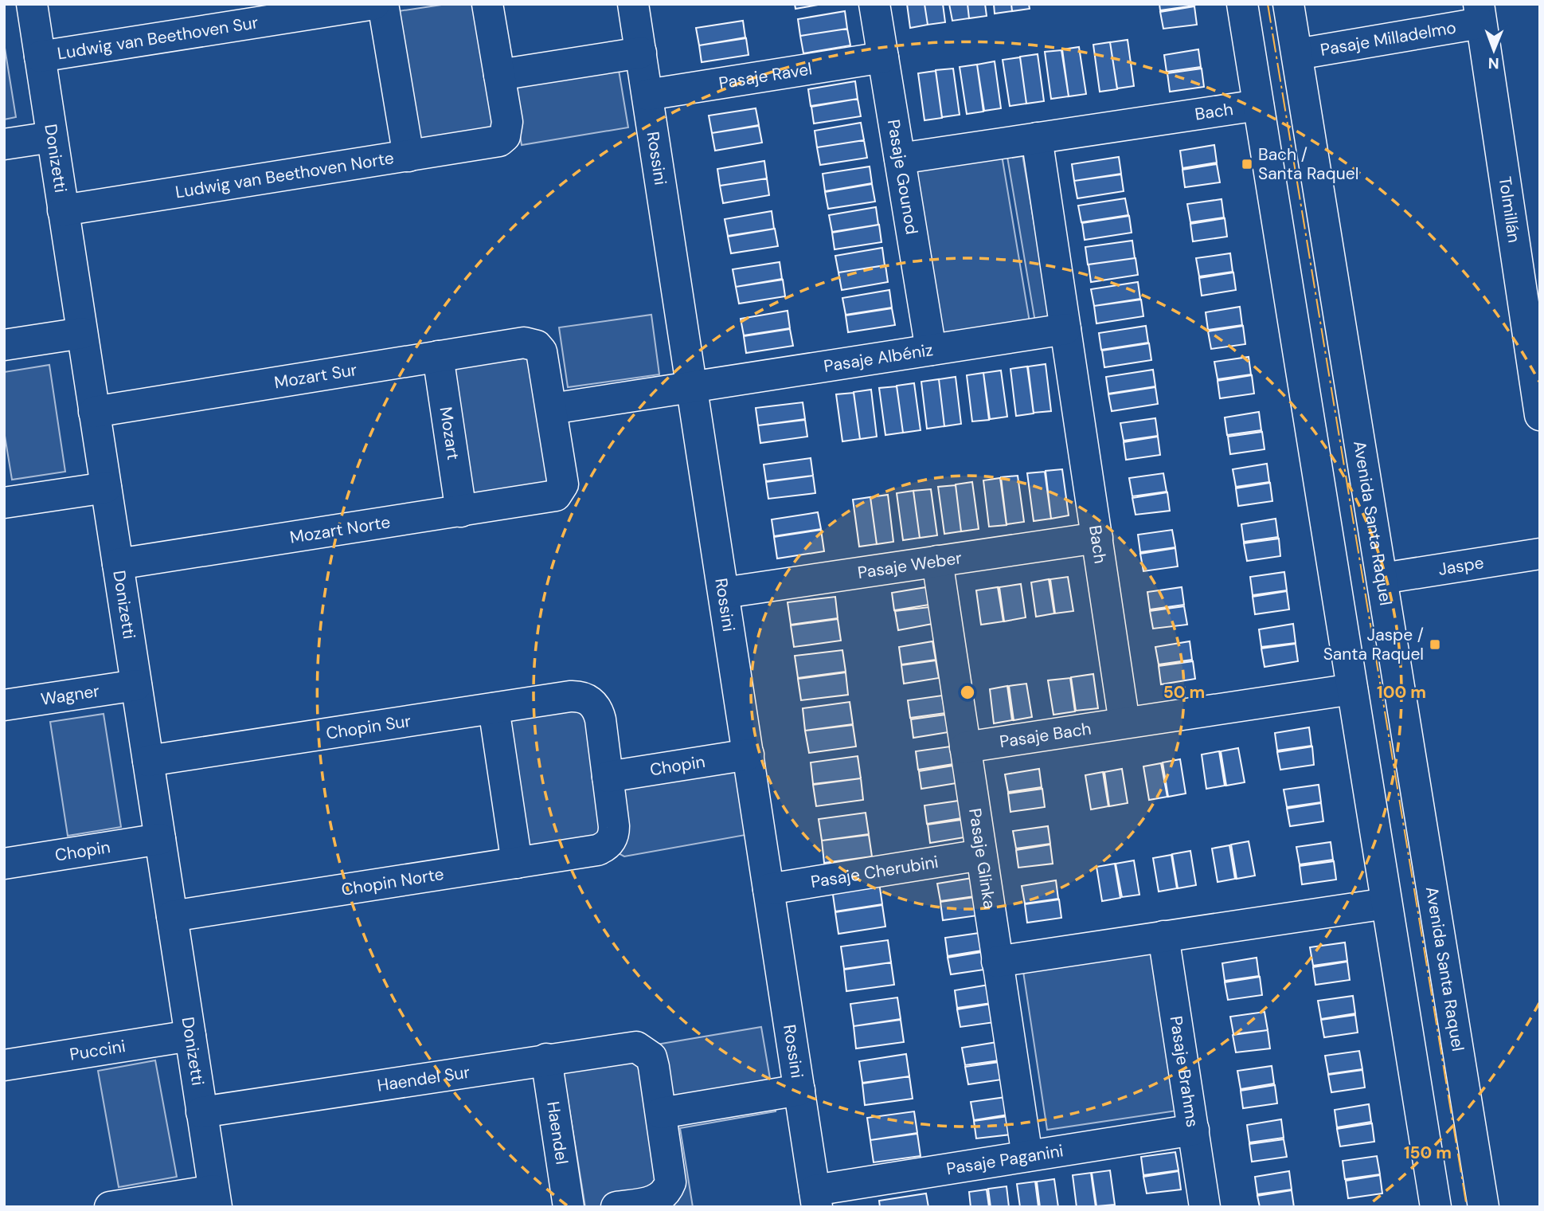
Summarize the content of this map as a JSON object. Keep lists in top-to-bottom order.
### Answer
{
  "streets": {
    "street": [
      "Ludwig van Beethoven Sur",
      "Pasaje Milladelmo",
      "Pasaje Ravel",
      "Bach",
      "Donizetti",
      "Rossini",
      "Ludwig van Beethoven Norte",
      "Pasaje Gounod",
      "Tolmillán",
      "Pasaje Albéniz",
      "Mozart Sur",
      "Mozart",
      "Avenida Santa Raquel",
      "Mozart Norte",
      "Pasaje Weber",
      "Jaspe",
      "Wagner",
      "Chopin Sur",
      "Pasaje Bach",
      "Chopin",
      "Pasaje Glinka",
      "Pasaje Cherubini",
      "Chopin Norte",
      "Puccini",
      "Pasaje Brahms",
      "Haendel Sur",
      "Haendel",
      "Pasaje Paganini"
    ]
  },
  "crossings": [
    ["Ludwig van Beethoven Sur", "Donizetti"],
    ["Pasaje Milladelmo", "Tolmillán"],
    ["Pasaje Milladelmo", "Avenida Santa Raquel"],
    ["Pasaje Ravel", "Rossini"],
    ["Pasaje Ravel", "Pasaje Gounod"],
    ["Bach", "Pasaje Gounod"],
    ["Bach", "Pasaje Albéniz"],
    ["Bach", "Pasaje Weber"],
    ["Bach", "Pasaje Bach"],
    ["Donizetti", "Ludwig van Beethoven Norte"],
    ["Donizetti", "Mozart Sur"],
    ["Donizetti", "Mozart Norte"],
    ["Donizetti", "Wagner"],
    ["Donizetti", "Chopin Sur"],
    ["Donizetti", "Chopin"],
    ["Donizetti", "Chopin Norte"],
    ["Donizetti", "Puccini"],
    ["Donizetti", "Haendel Sur"],
    ["Rossini", "Pasaje Albéniz"],
    ["Rossini", "Pasaje Weber"],
    ["Rossini", "Chopin"],
    ["Rossini", "Pasaje Cherubini"],
    ["Rossini", "Pasaje Paganini"],
    ["Pasaje Gounod", "Pasaje Albéniz"],
    ["Mozart Sur", "Mozart"],
    ["Mozart Sur", "Mozart Norte"],
    ["Mozart", "Mozart Norte"],
    ["Avenida Santa Raquel", "Jaspe"],
    ["Pasaje Weber", "Pasaje Glinka"],
    ["Chopin Sur", "Chopin"],
    ["Chopin Sur", "Chopin Norte"],
    ["Pasaje Bach", "Pasaje Glinka"],
    ["Chopin", "Chopin Norte"],
    ["Pasaje Glinka", "Pasaje Cherubini"],
    ["Pasaje Glinka", "Pasaje Paganini"],
    ["Pasaje Brahms", "Pasaje Paganini"],
    ["Haendel Sur", "Haendel"]
  ],
  "places": {
    "transit": ["Bach / Santa Raquel", "Jaspe / Santa Raquel"]
  },
  "north": "bottom",
  "rings": ["50 m", "100 m", "150 m"]
}
